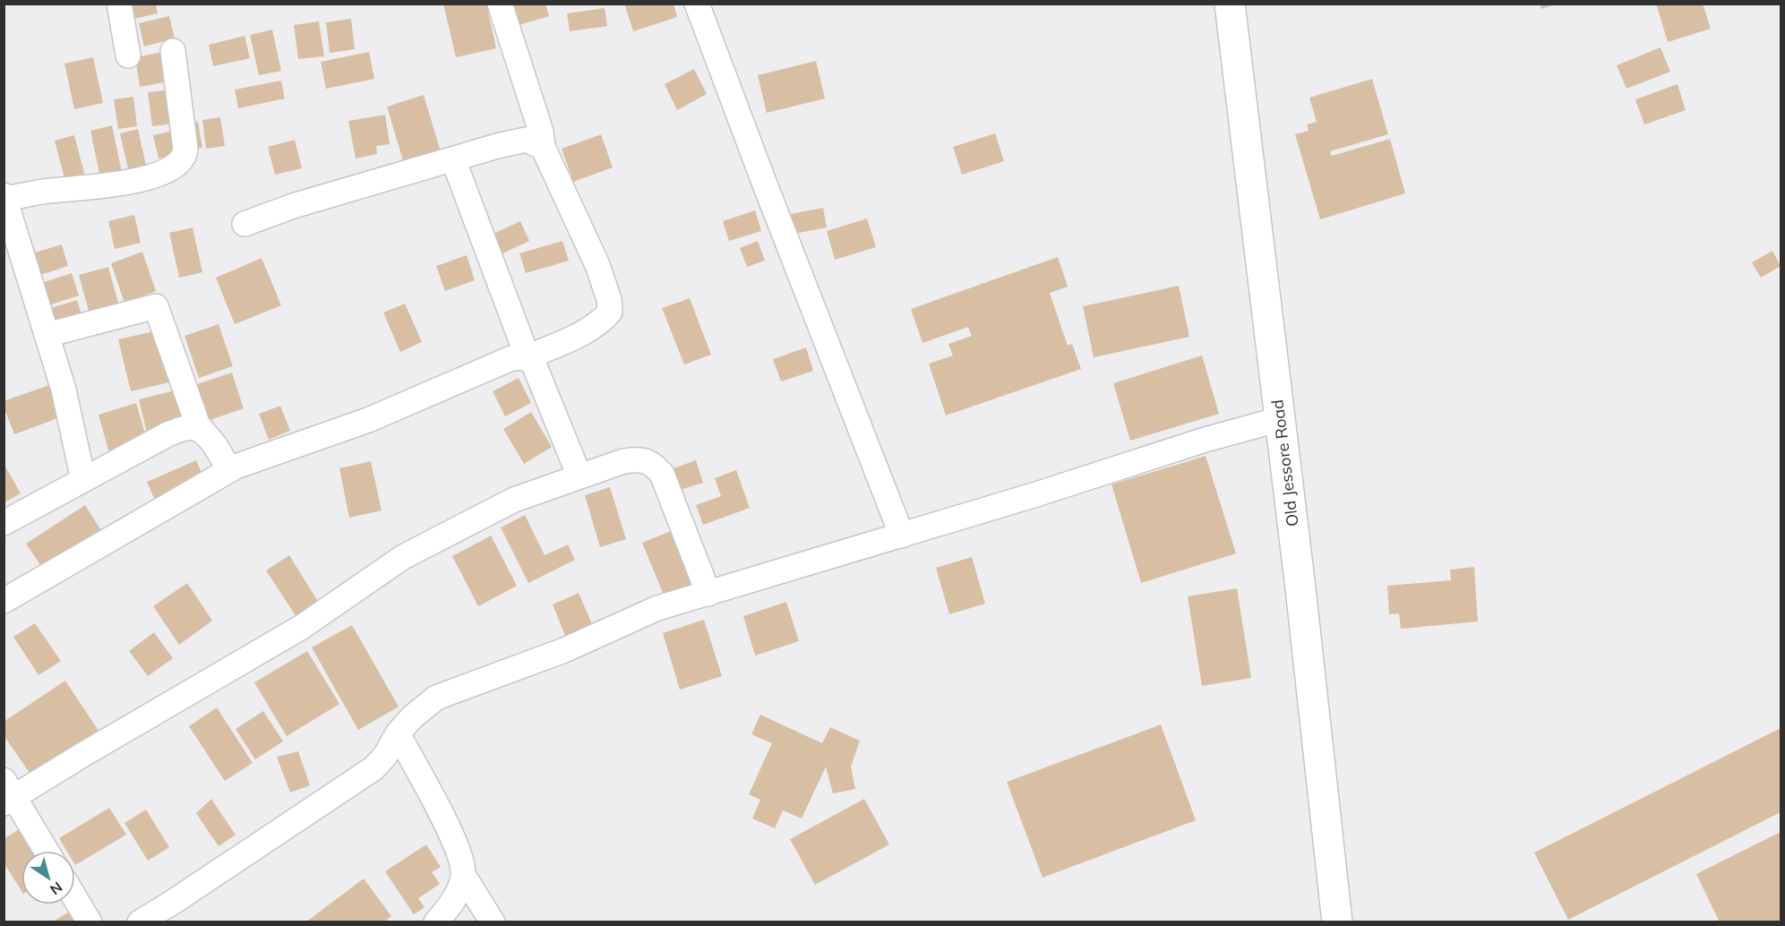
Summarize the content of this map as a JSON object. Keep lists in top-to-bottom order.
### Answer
{
  "streets": {
    "street": ["Old Jessore Road"]
  },
  "north": "bottom right"
}
